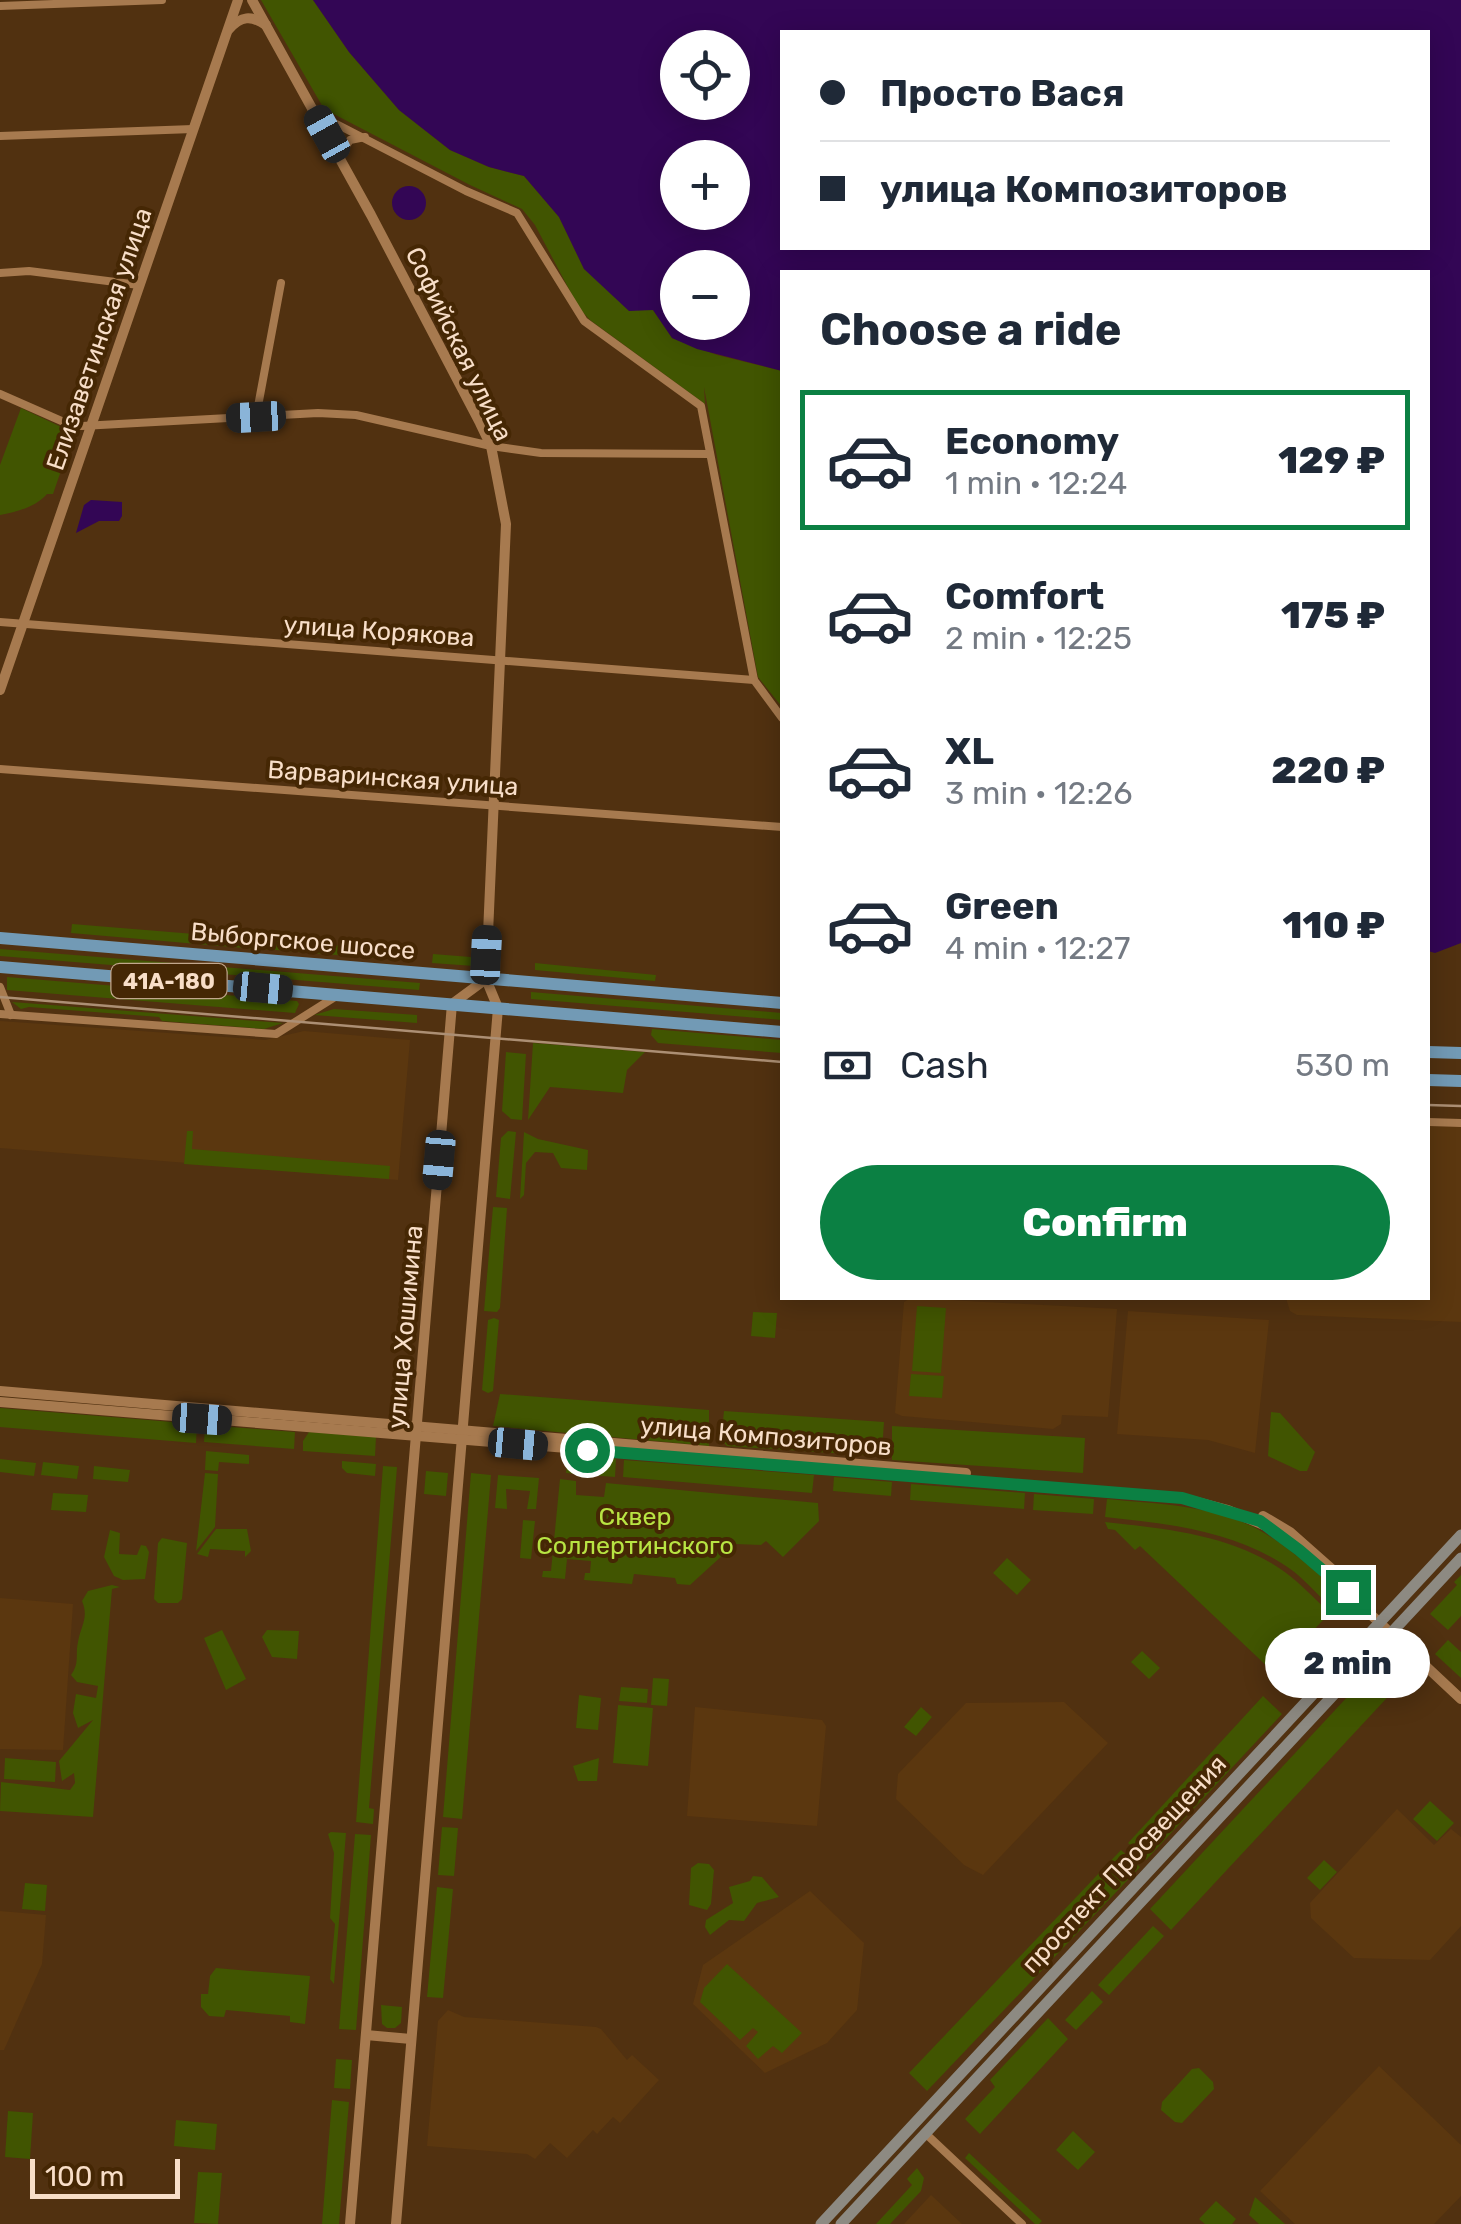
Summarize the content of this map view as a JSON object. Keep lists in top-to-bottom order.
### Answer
{
  "streets": {
    "main road": ["Выборгское шоссе", "41А-180", "проспект Просвещения"],
    "street": [
      "Елизаветинская улица",
      "Софийская улица",
      "улица Корякова",
      "Варваринская улица",
      "улица Хошимина",
      "улица Композиторов"
    ]
  },
  "crossings": [
    ["Елизаветинская улица", "улица Корякова"],
    ["Софийская улица", "улица Корякова"],
    ["Софийская улица", "Варваринская улица"],
    ["Софийская улица", "Выборгское шоссе"],
    ["Выборгское шоссе", "улица Хошимина"],
    ["улица Хошимина", "улица Композиторов"],
    ["улица Композиторов", "проспект Просвещения"]
  ],
  "parks": ["Сквер Соллертинского"],
  "scale_bar": "100 m",
  "page": {
    "map_buttons": ["+", "−"],
    "banner": ["Просто Вася", "улица Композиторов"],
    "heading": "Choose a ride",
    "list": [
      {
        "name": "Economy",
        "note": "1 min · 12:24",
        "value": "129 ₽"
      },
      {
        "name": "Comfort",
        "note": "2 min · 12:25",
        "value": "175 ₽"
      },
      {
        "name": "XL",
        "note": "3 min · 12:26",
        "value": "220 ₽"
      },
      {
        "name": "Green",
        "note": "4 min · 12:27",
        "value": "110 ₽"
      }
    ],
    "pay": ["Cash", "530 m"],
    "buttons": "Confirm",
    "bubble": "2 min",
    "scale": "100 m"
  }
}
